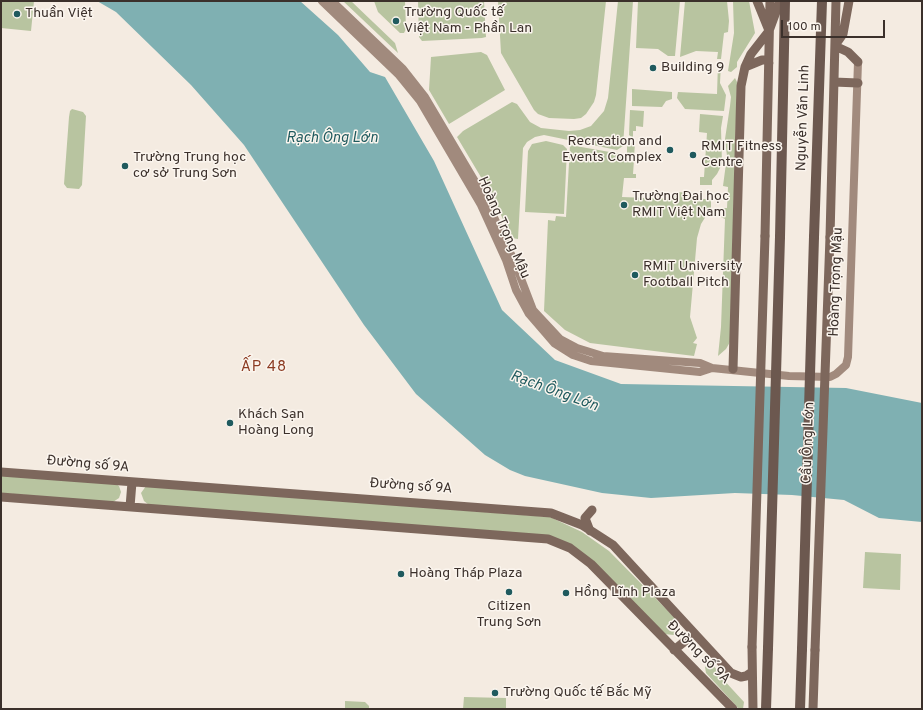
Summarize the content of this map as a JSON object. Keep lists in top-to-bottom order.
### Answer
{
  "streets": {
    "highway": ["Nguyễn Văn Linh", "Cầu Ông Lớn"],
    "main road": ["Hoàng Trọng Mậu", "Đường số 9A"]
  },
  "crossings": [
    ["Nguyễn Văn Linh", "Cầu Ông Lớn"]
  ],
  "districts": ["ẤP 48"],
  "water": ["Rạch Ông Lớn"],
  "places": [
    "Thuần Việt",
    "Trường Quốc tế Việt Nam - Phần Lan",
    "Building 9",
    "Recreation and Events Complex",
    "RMIT Fitness Centre",
    "Trường Trung học cơ sở Trung Sơn",
    "Trường Đại học RMIT Việt Nam",
    "RMIT University Football Pitch",
    "Khách Sạn Hoàng Long",
    "Hoàng Tháp Plaza",
    "Citizen Trung Sơn",
    "Hồng Lĩnh Plaza",
    "Trường Quốc tế Bắc Mỹ"
  ],
  "scale_bar": "100 m"
}
